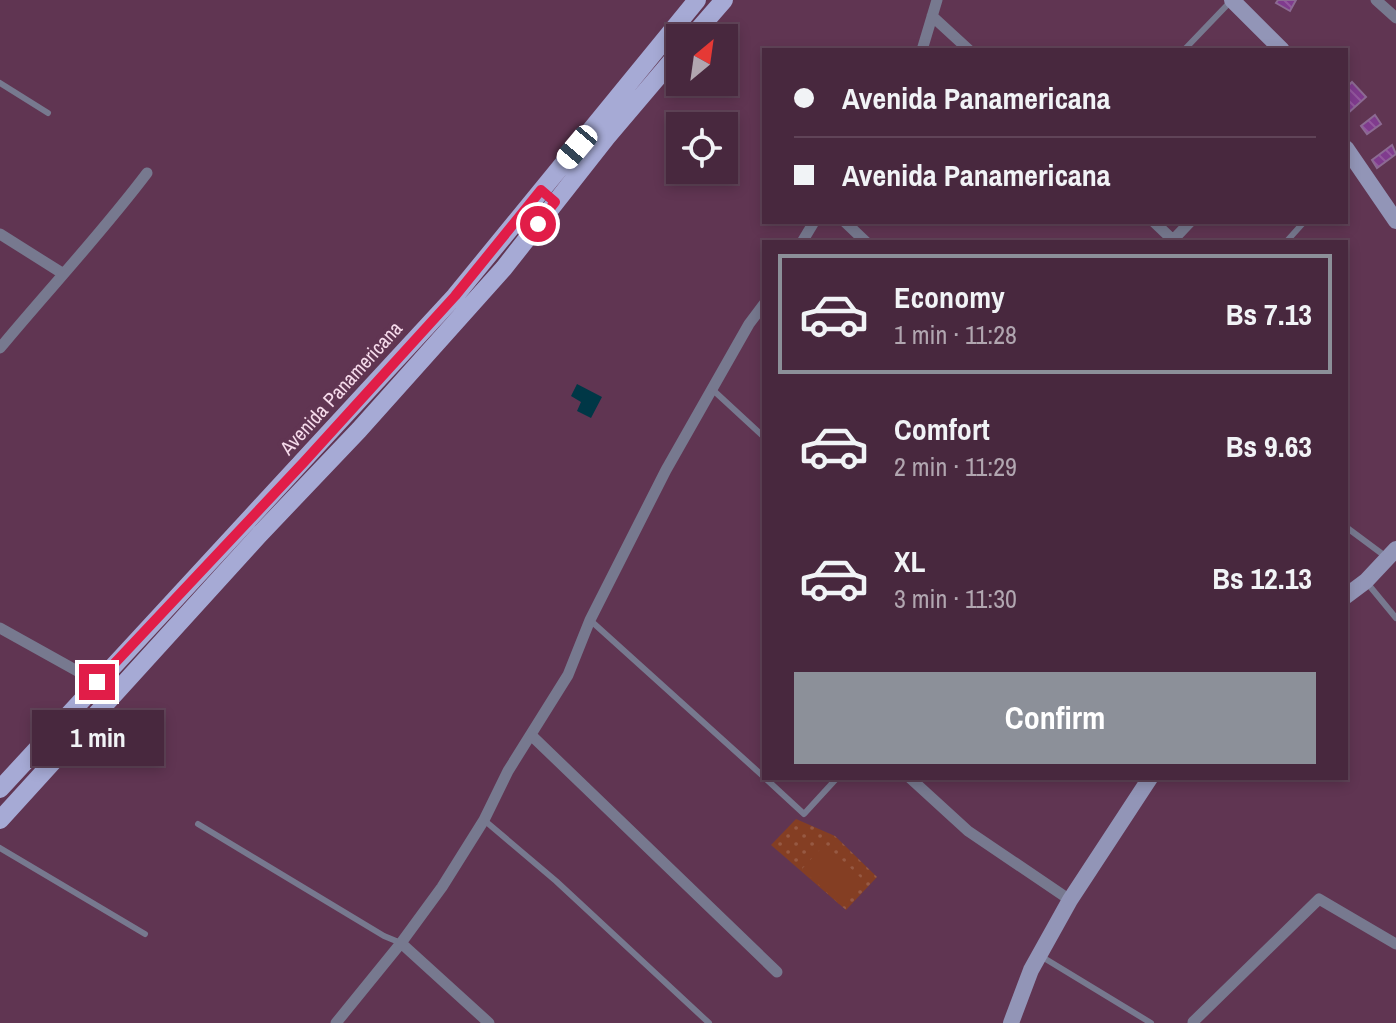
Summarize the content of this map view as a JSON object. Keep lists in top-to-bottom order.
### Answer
{
  "streets": {
    "main road": ["Avenida Panamericana"]
  },
  "north": "top right",
  "page": {
    "banner": ["Avenida Panamericana", "Avenida Panamericana"],
    "list": [
      {
        "name": "Economy",
        "note": "1 min · 11:28",
        "value": "Bs 7.13"
      },
      {
        "name": "Comfort",
        "note": "2 min · 11:29",
        "value": "Bs 9.63"
      },
      {
        "name": "XL",
        "note": "3 min · 11:30",
        "value": "Bs 12.13"
      }
    ],
    "buttons": "Confirm",
    "bubble": "1 min"
  }
}
